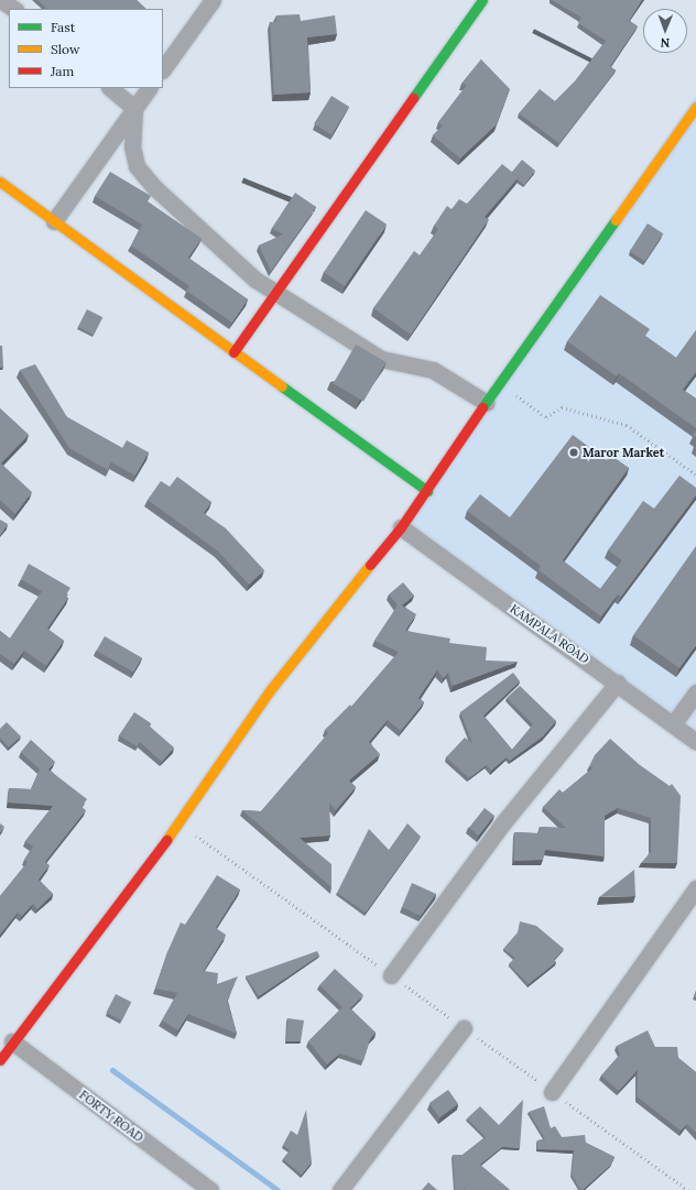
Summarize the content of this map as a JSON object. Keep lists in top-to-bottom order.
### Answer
{
  "streets": {
    "street": ["KAMPALA ROAD", "FORTY ROAD"]
  },
  "places": ["Maror Market"],
  "legend": ["Fast", "Slow", "Jam"],
  "north": "bottom"
}
